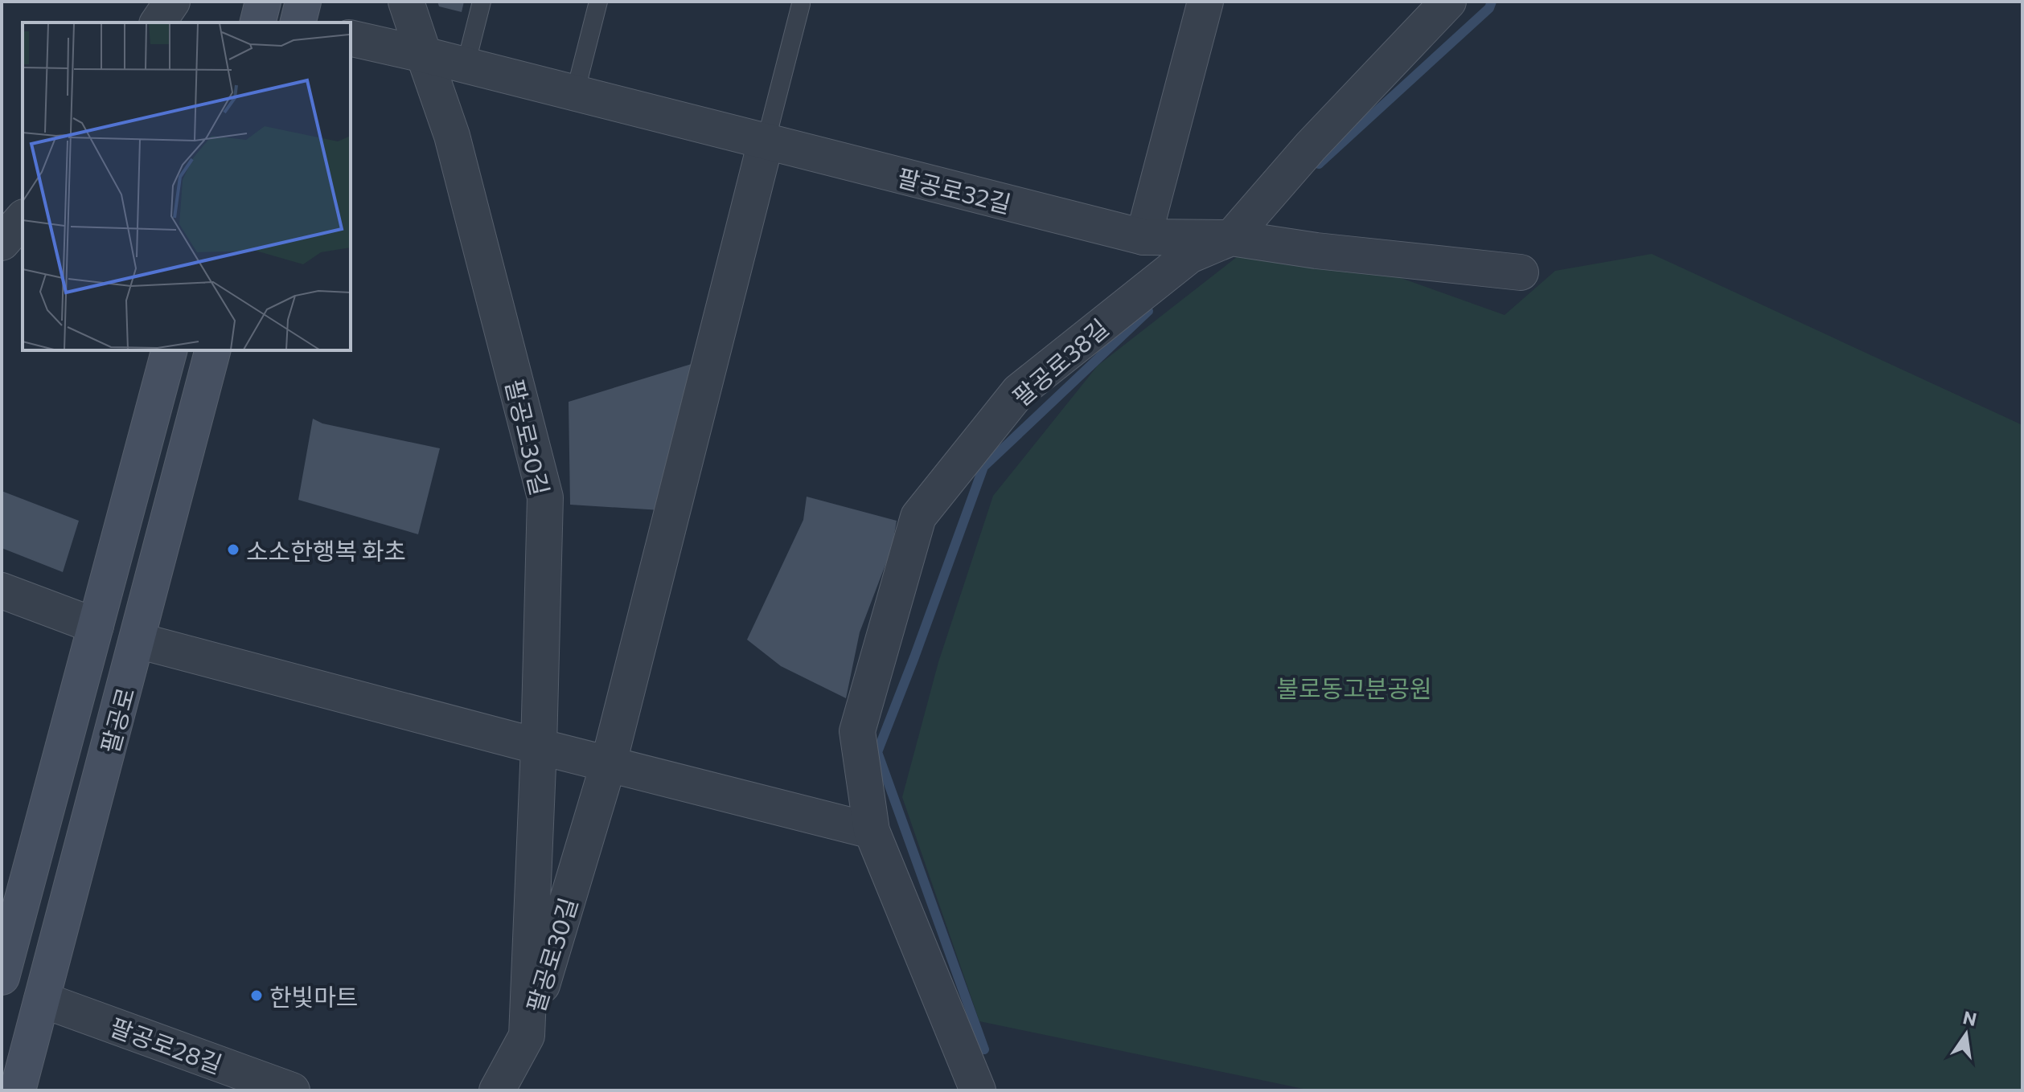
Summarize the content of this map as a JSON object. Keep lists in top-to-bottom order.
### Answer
{
  "streets": {
    "main road": ["팔공로"],
    "street": [
      "팔공로32길",
      "팔공로38길",
      "팔공로30길",
      "팔공로28길"
    ]
  },
  "crossings": [
    ["팔공로32길", "팔공로38길"],
    ["팔공로32길", "팔공로30길"],
    ["팔공로", "팔공로28길"]
  ],
  "parks": ["불로동고분공원"],
  "places": ["소소한행복 화초", "한빛마트"],
  "north": "top"
}
